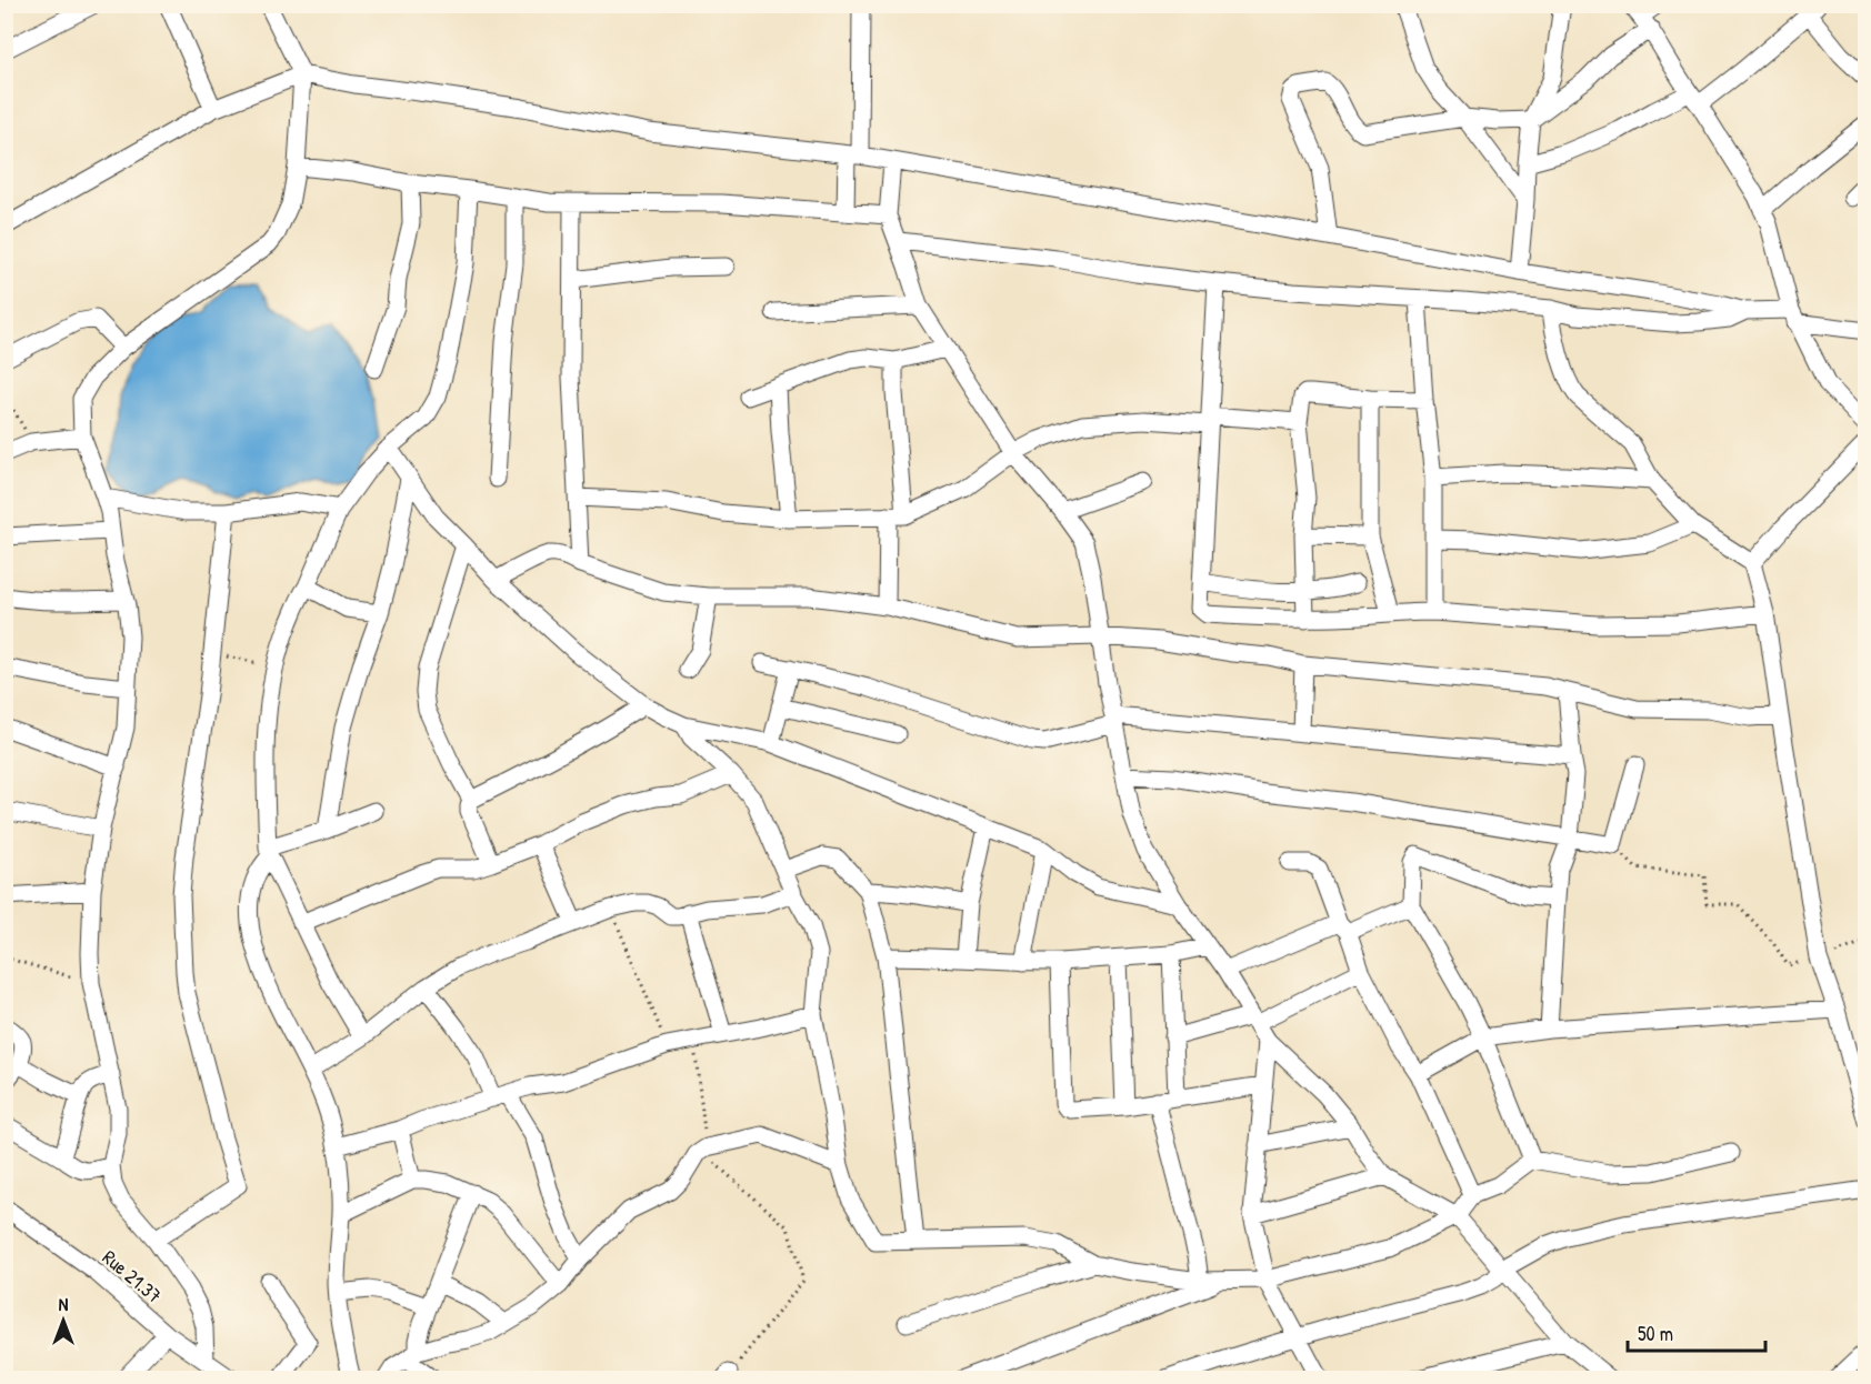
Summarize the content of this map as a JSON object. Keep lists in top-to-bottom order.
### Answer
{
  "streets": {
    "street": ["Rue 21.37"]
  },
  "scale_bar": "50 m",
  "north": "top"
}
